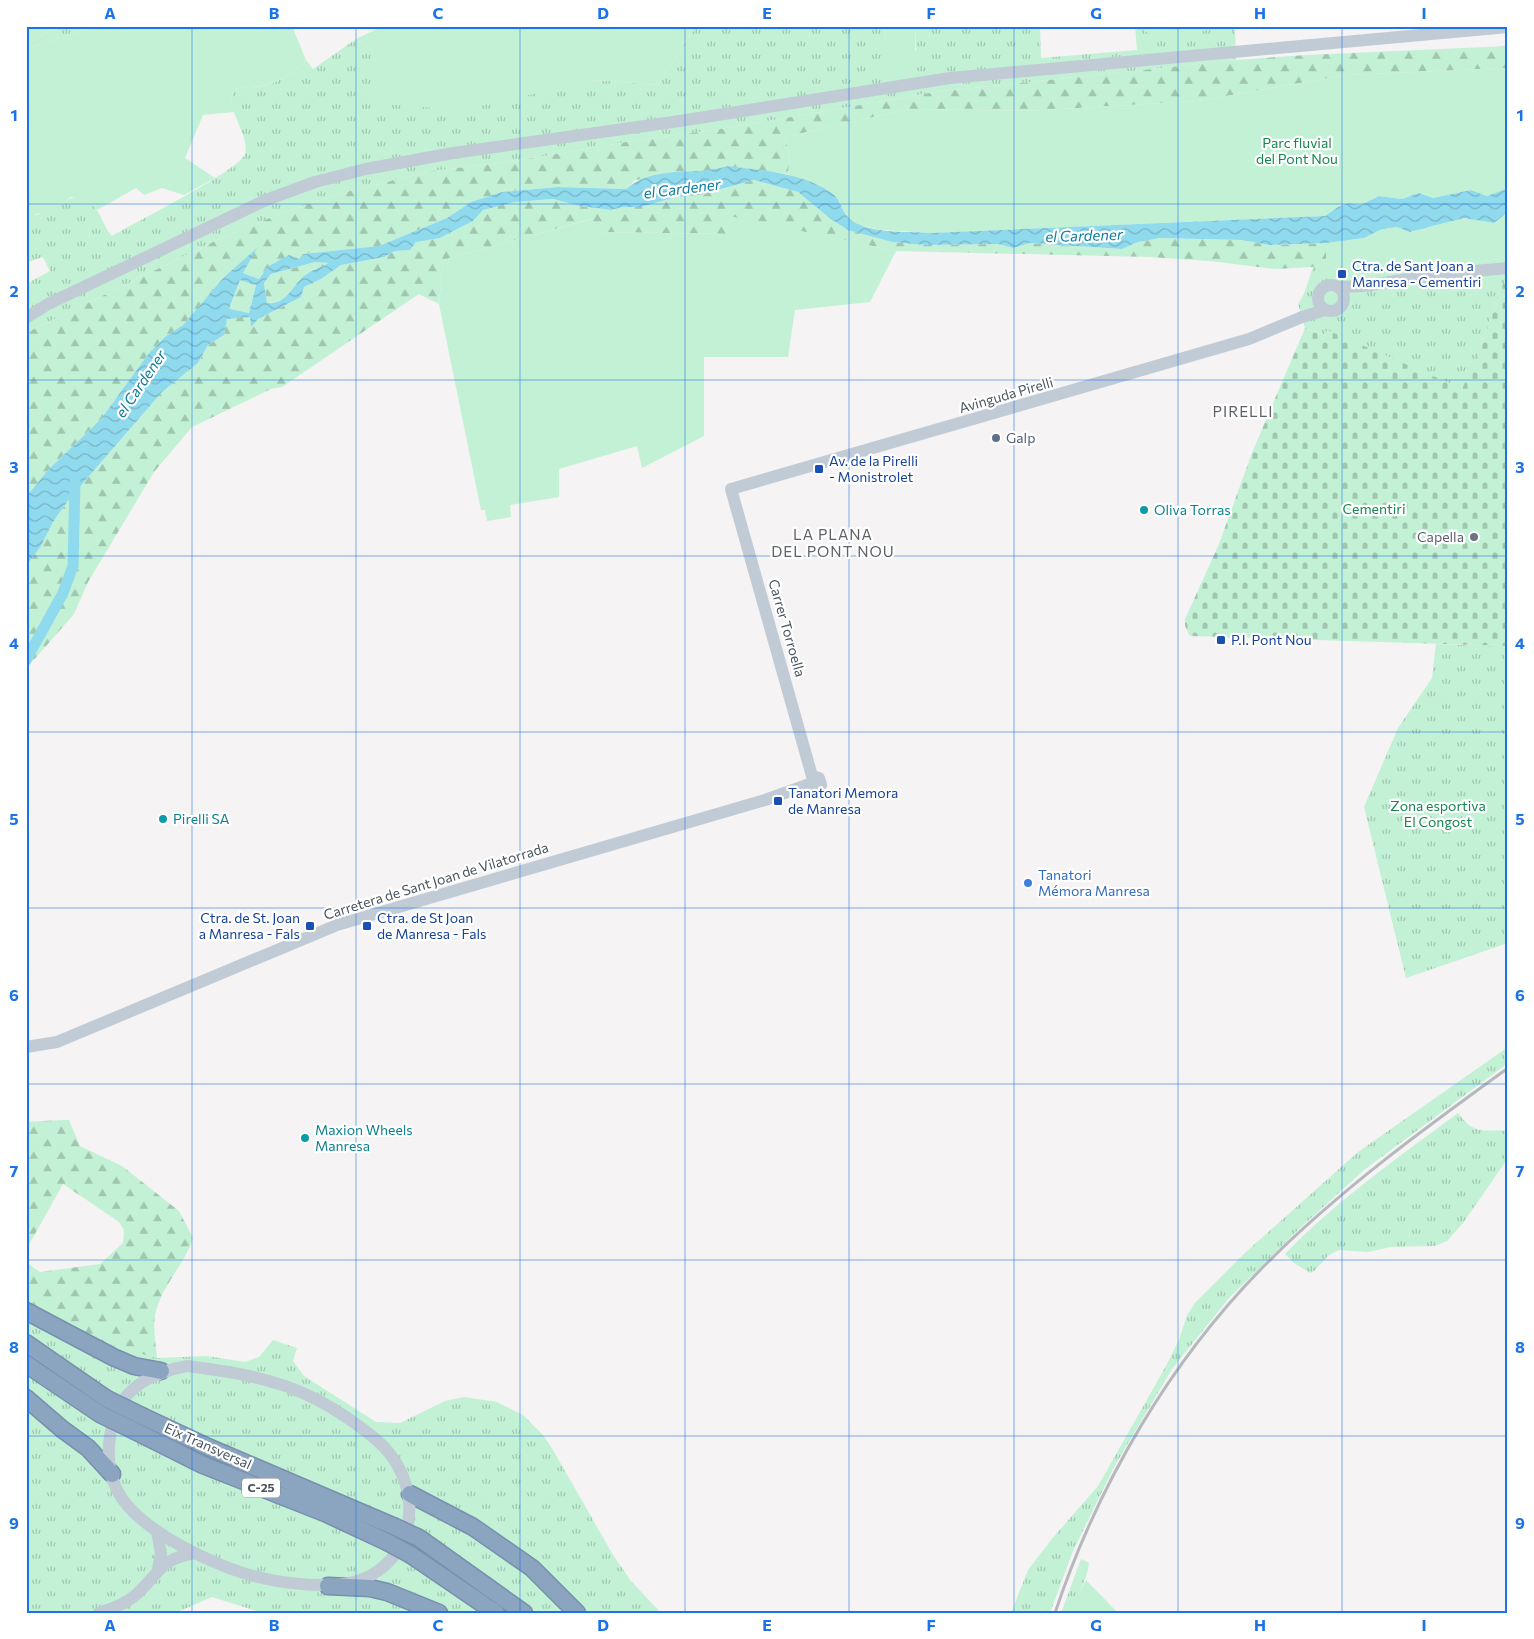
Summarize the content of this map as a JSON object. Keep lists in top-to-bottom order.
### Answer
{
  "streets": {
    "highway": ["Eix Transversal", "C-25"],
    "street": ["Avinguda Pirelli", "Carrer Torroella", "Carretera de Sant Joan de Vilatorrada"]
  },
  "crossings": [
    ["Avinguda Pirelli", "Carrer Torroella"],
    ["Carrer Torroella", "Carretera de Sant Joan de Vilatorrada"]
  ],
  "districts": ["PIRELLI", "LA PLANA DEL PONT NOU"],
  "water": ["el Cardener"],
  "parks": ["Parc fluvial del Pont Nou", "Cementiri", "Zona esportiva El Congost"],
  "places": {
    "transit": [
      "Ctra. de Sant Joan a Manresa - Cementiri",
      "Av. de la Pirelli - Monistrolet",
      "P.I. Pont Nou",
      "Tanatori Memora de Manresa",
      "Ctra. de St. Joan a Manresa - Fals",
      "Ctra. de St Joan de Manresa - Fals"
    ],
    "other": [
      "Galp",
      "Oliva Torras",
      "Capella",
      "Pirelli SA",
      "Tanatori Mémora Manresa",
      "Maxion Wheels Manresa"
    ]
  },
  "grid": {
    "columns": [
      "A",
      "B",
      "C",
      "D",
      "E",
      "F",
      "G",
      "H",
      "I"
    ],
    "rows": [
      "1",
      "2",
      "3",
      "4",
      "5",
      "6",
      "7",
      "8",
      "9"
    ]
  }
}
